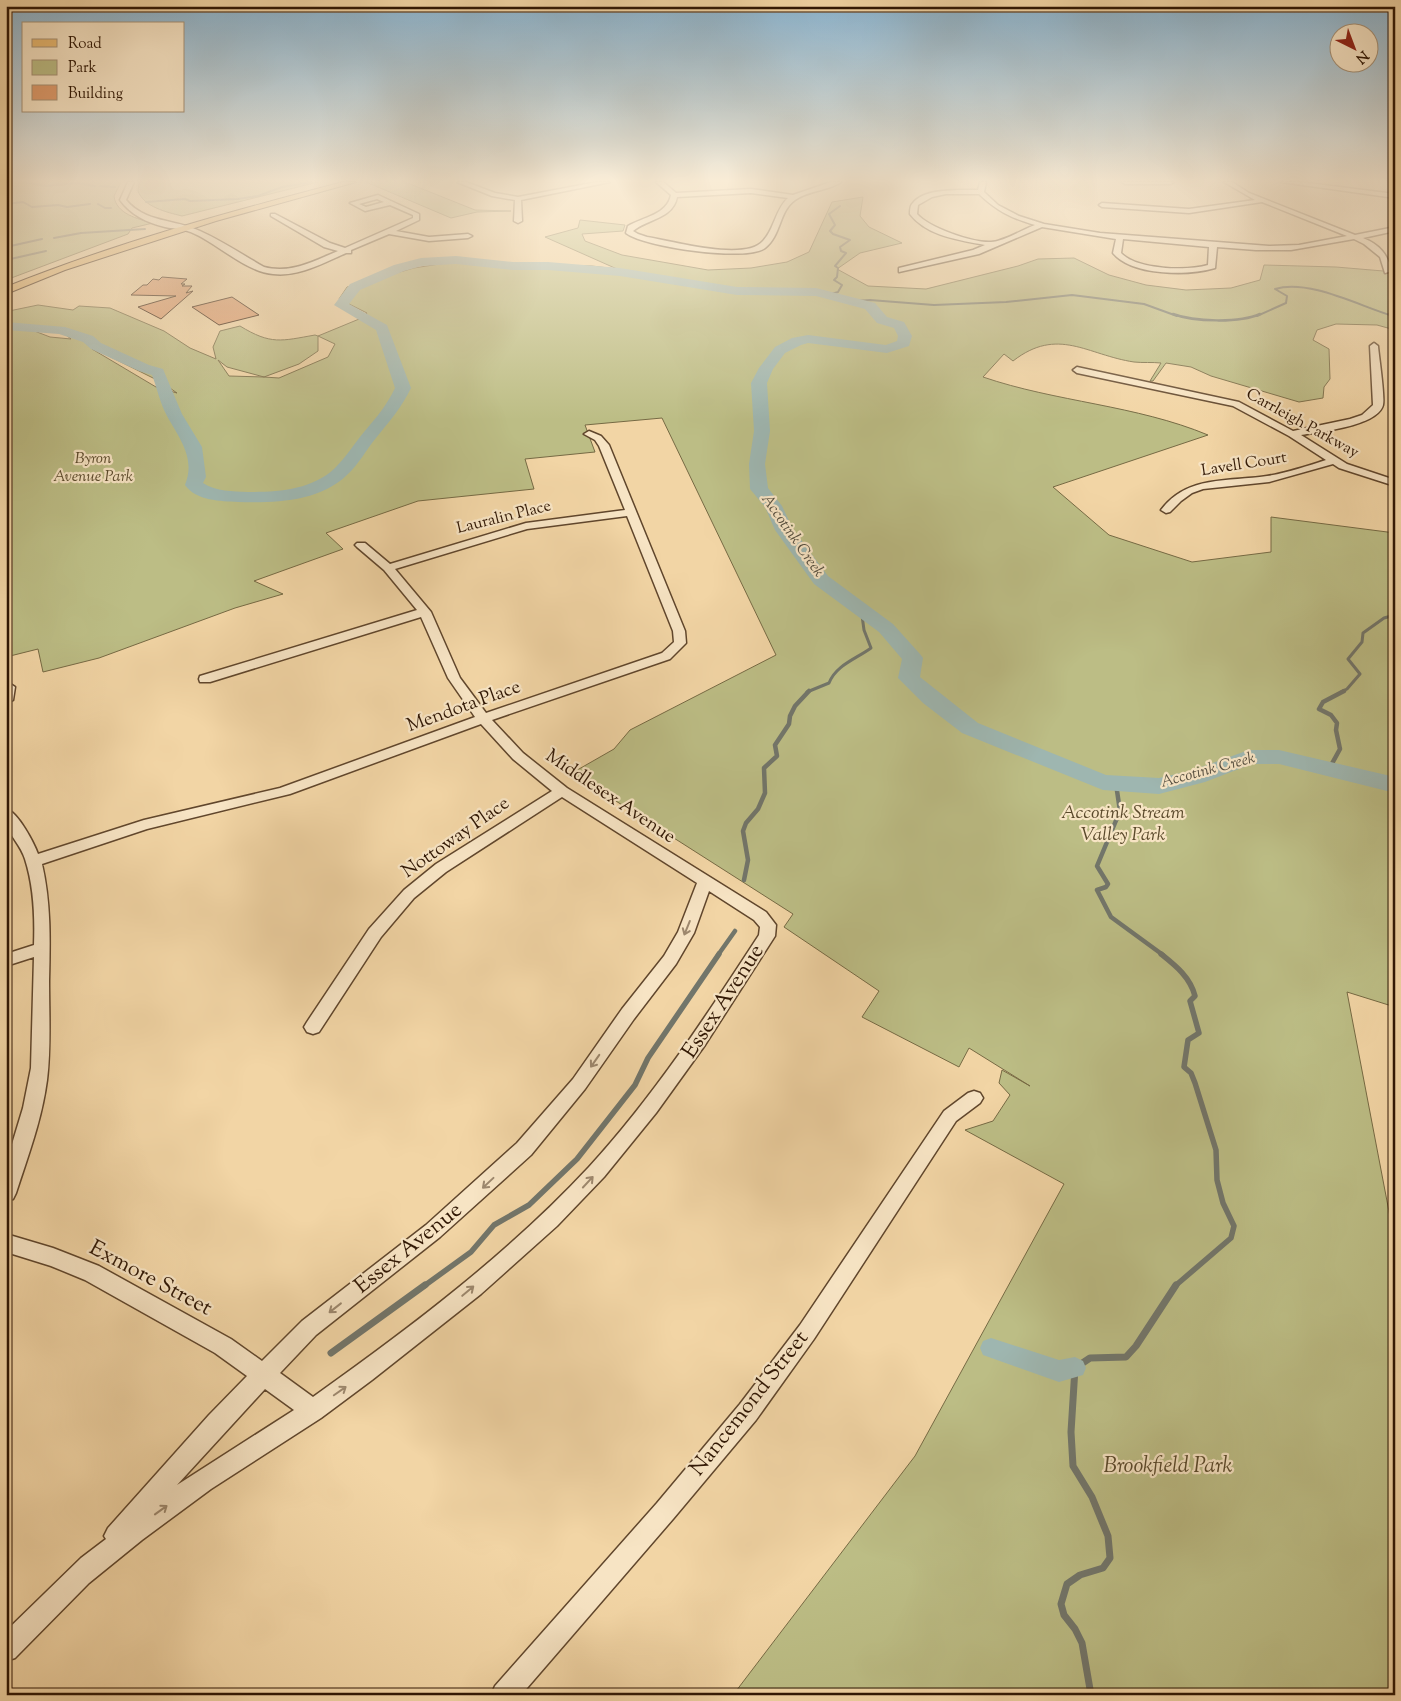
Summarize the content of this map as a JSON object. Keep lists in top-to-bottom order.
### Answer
{
  "streets": {
    "street": [
      "Carrleigh Parkway",
      "Lavell Court",
      "Lauralin Place",
      "Mendota Place",
      "Middlesex Avenue",
      "Nottoway Place",
      "Essex Avenue",
      "Exmore Street",
      "Nancemond Street"
    ]
  },
  "crossings": [
    ["Carrleigh Parkway", "Lavell Court"],
    ["Lauralin Place", "Mendota Place"],
    ["Lauralin Place", "Middlesex Avenue"],
    ["Mendota Place", "Middlesex Avenue"],
    ["Middlesex Avenue", "Nottoway Place"],
    ["Middlesex Avenue", "Essex Avenue"],
    ["Essex Avenue", "Exmore Street"]
  ],
  "water": ["Accotink Creek"],
  "parks": ["Byron Avenue Park", "Accotink Stream Valley Park", "Brookfield Park"],
  "legend": ["Road", "Park", "Building"],
  "north": "bottom right"
}
